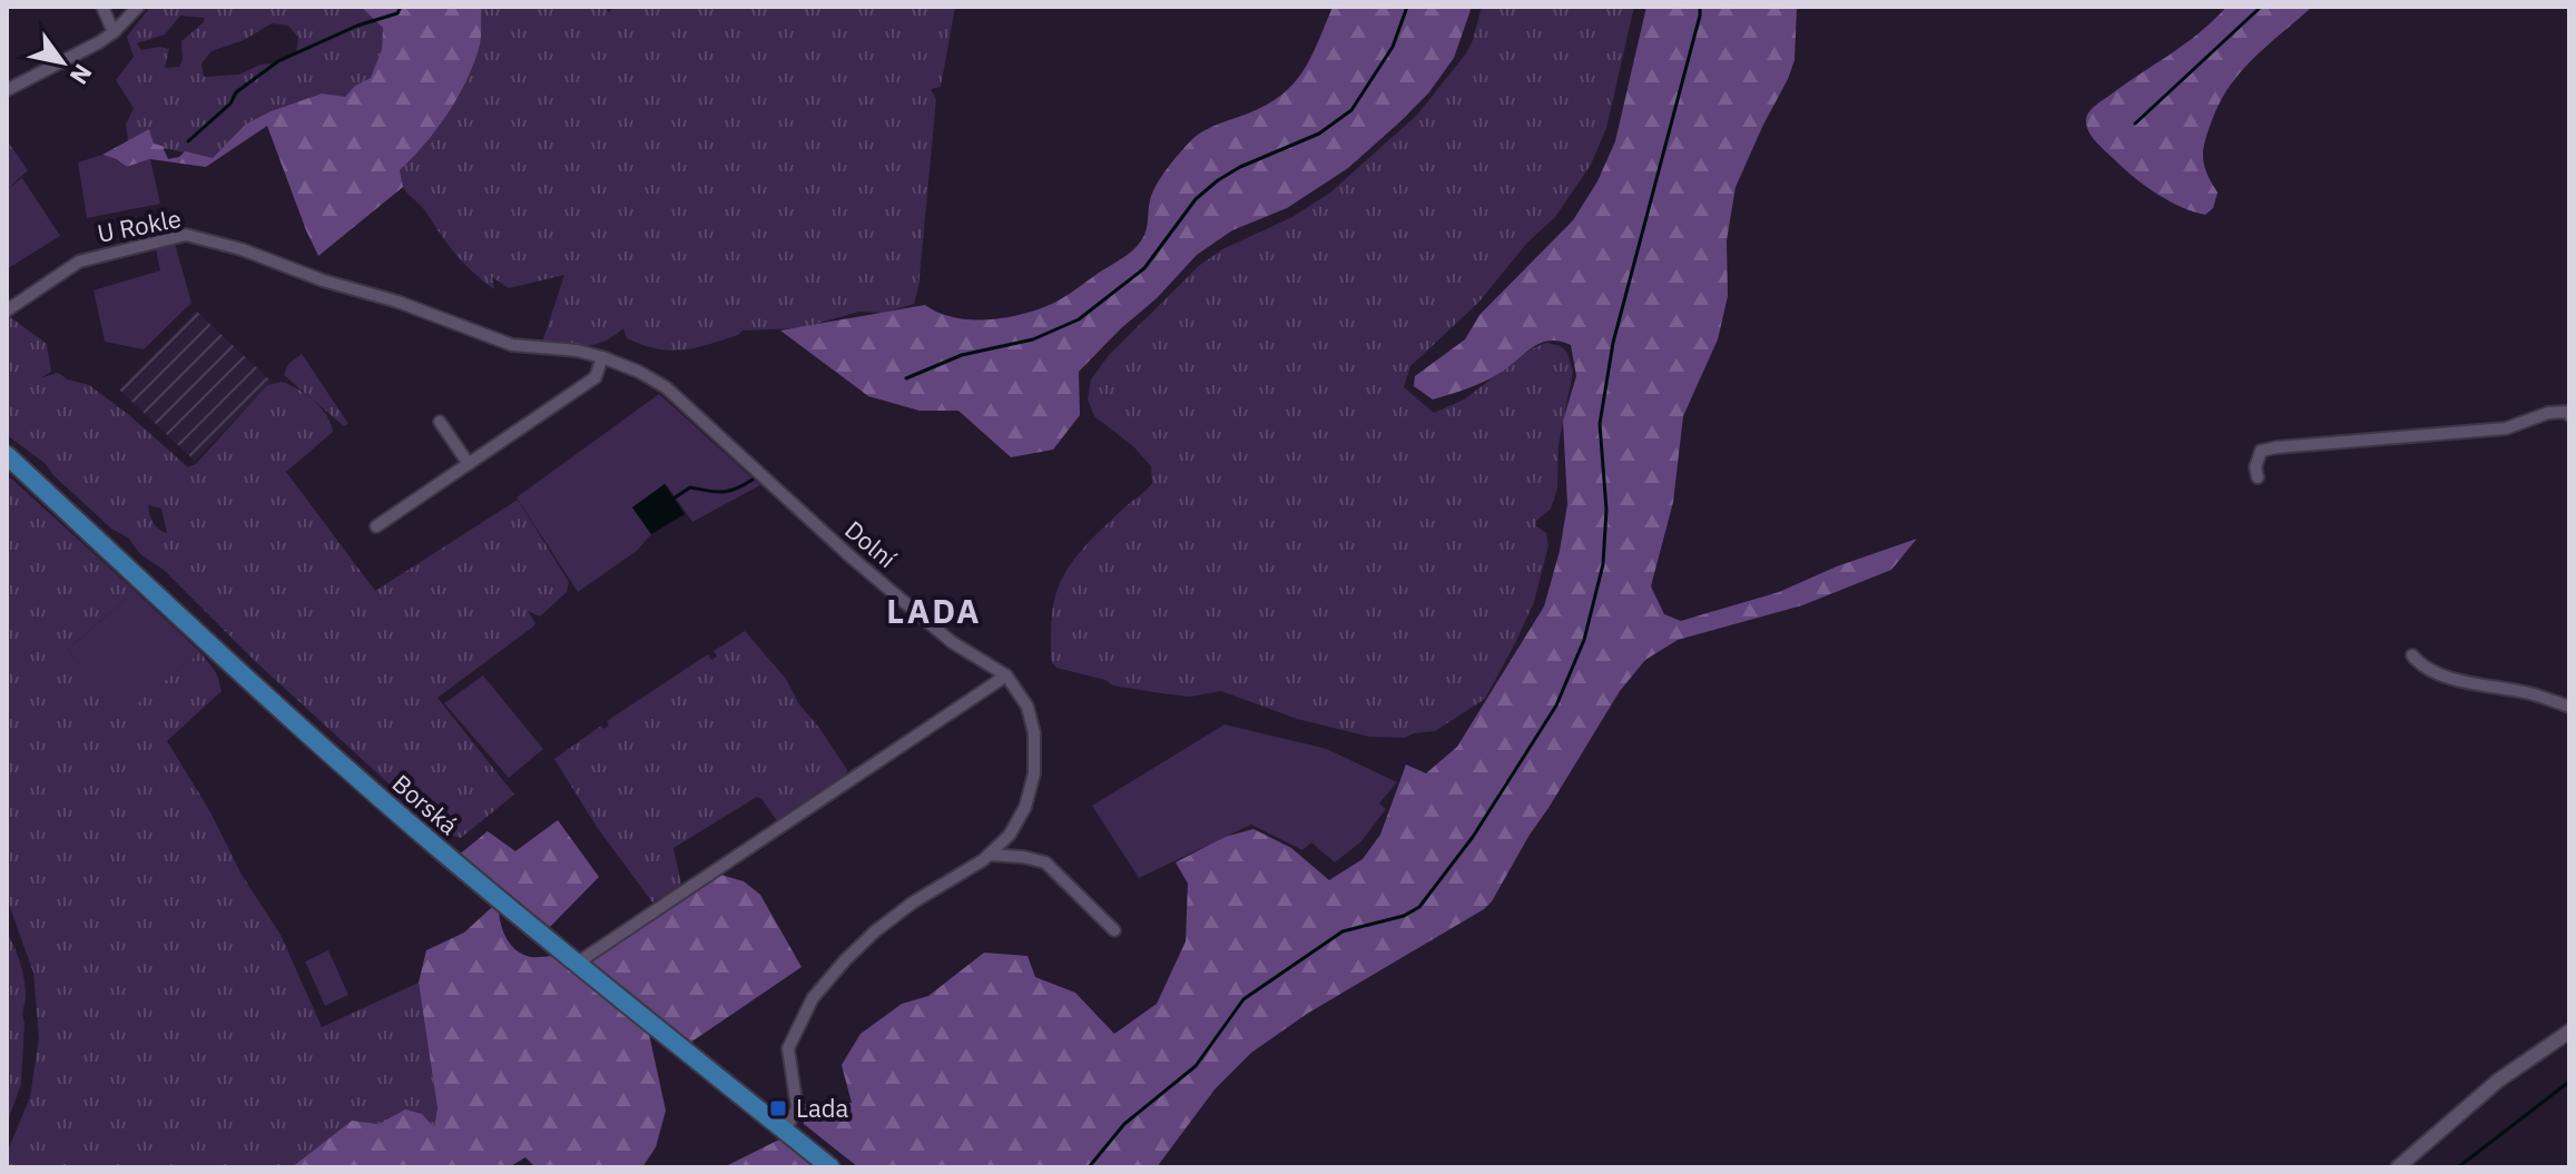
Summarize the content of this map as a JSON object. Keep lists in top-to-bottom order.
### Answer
{
  "streets": {
    "main road": ["Borská"],
    "street": ["U Rokle", "Dolní"]
  },
  "crossings": [
    ["U Rokle", "Dolní"],
    ["Dolní", "Borská"]
  ],
  "districts": ["LADA"],
  "places": {
    "transit": ["Lada"]
  },
  "north": "bottom right"
}
